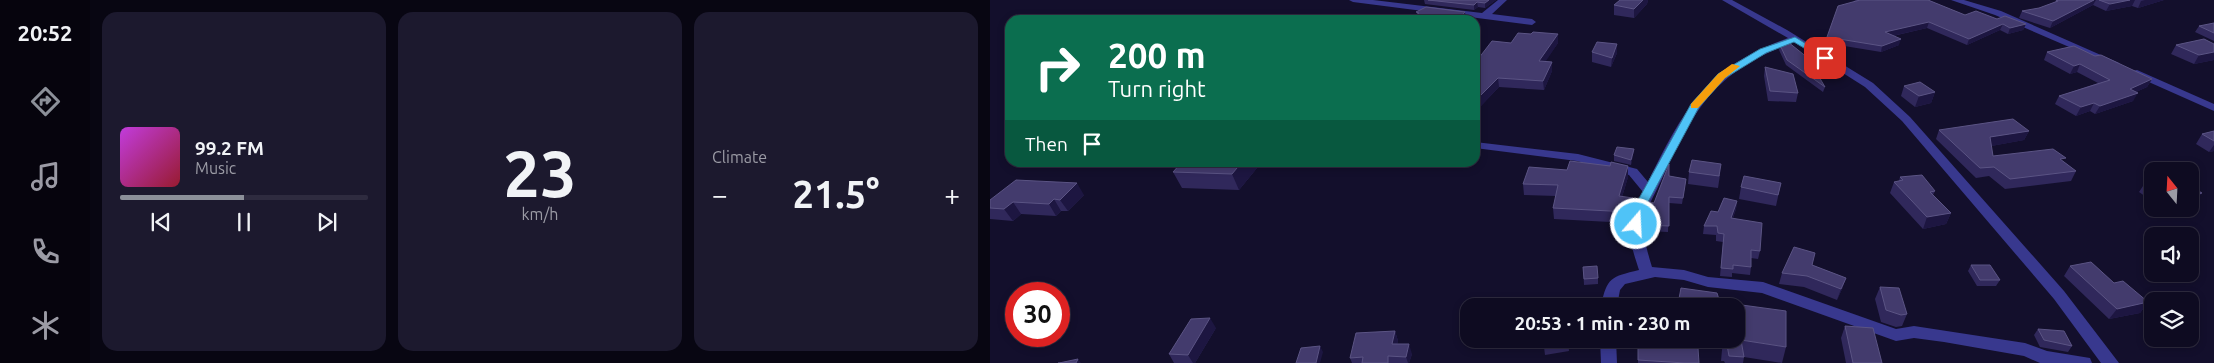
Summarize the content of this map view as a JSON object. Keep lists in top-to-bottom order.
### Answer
{
  "north": "top",
  "page": {
    "tabs": "20:52",
    "tile": [
      ["23", "km/h"],
      "Climate"
    ],
    "turn": ["200 m", "Turn right"],
    "then": "Then",
    "song": ["99.2 FM", "Music"],
    "heat": ["−", "21.5°", "+"],
    "limit": "30",
    "trip": "20:53 · 1 min · 230 m"
  }
}
